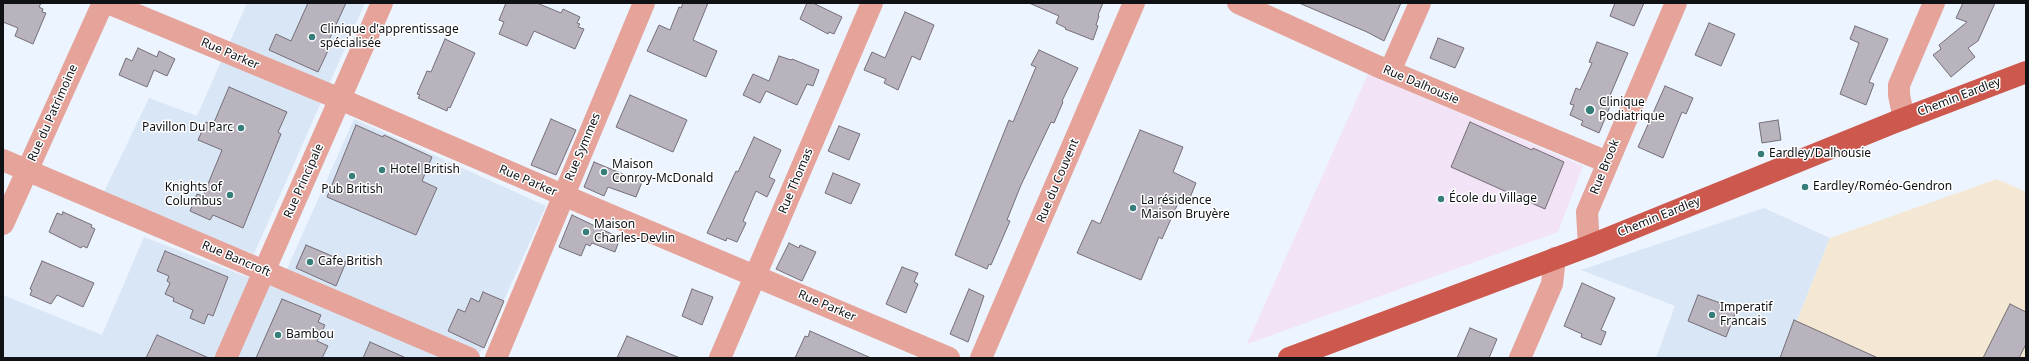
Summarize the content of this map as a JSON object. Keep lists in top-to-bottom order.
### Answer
{
  "streets": {
    "main road": ["Chemin Eardley"],
    "street": [
      "Rue Parker",
      "Rue Dalhousie",
      "Rue du Patrimoine",
      "Rue Symmes",
      "Rue Brook",
      "Rue Principale",
      "Rue Thomas",
      "Rue du Couvent",
      "Rue Bancroft"
    ]
  },
  "crossings": [
    ["Rue Parker", "Rue Symmes"],
    ["Rue Parker", "Rue Principale"],
    ["Rue Parker", "Rue Thomas"],
    ["Rue Dalhousie", "Rue Brook"],
    ["Chemin Eardley", "Rue Brook"],
    ["Rue du Patrimoine", "Rue Bancroft"],
    ["Rue Principale", "Rue Bancroft"]
  ],
  "places": [
    "Clinique d'apprentissage spécialisée",
    "Clinique Podiatrique",
    "Pavillon Du Parc",
    "Eardley/Dalhousie",
    "Hotel British",
    "Maison Conroy-McDonald",
    "Pub British",
    "Eardley/Roméo-Gendron",
    "Knights of Columbus",
    "École du Village",
    "La résidence Maison Bruyère",
    "Maison Charles-Devlin",
    "Cafe British",
    "Imperatif Francais",
    "Bambou"
  ]
}
